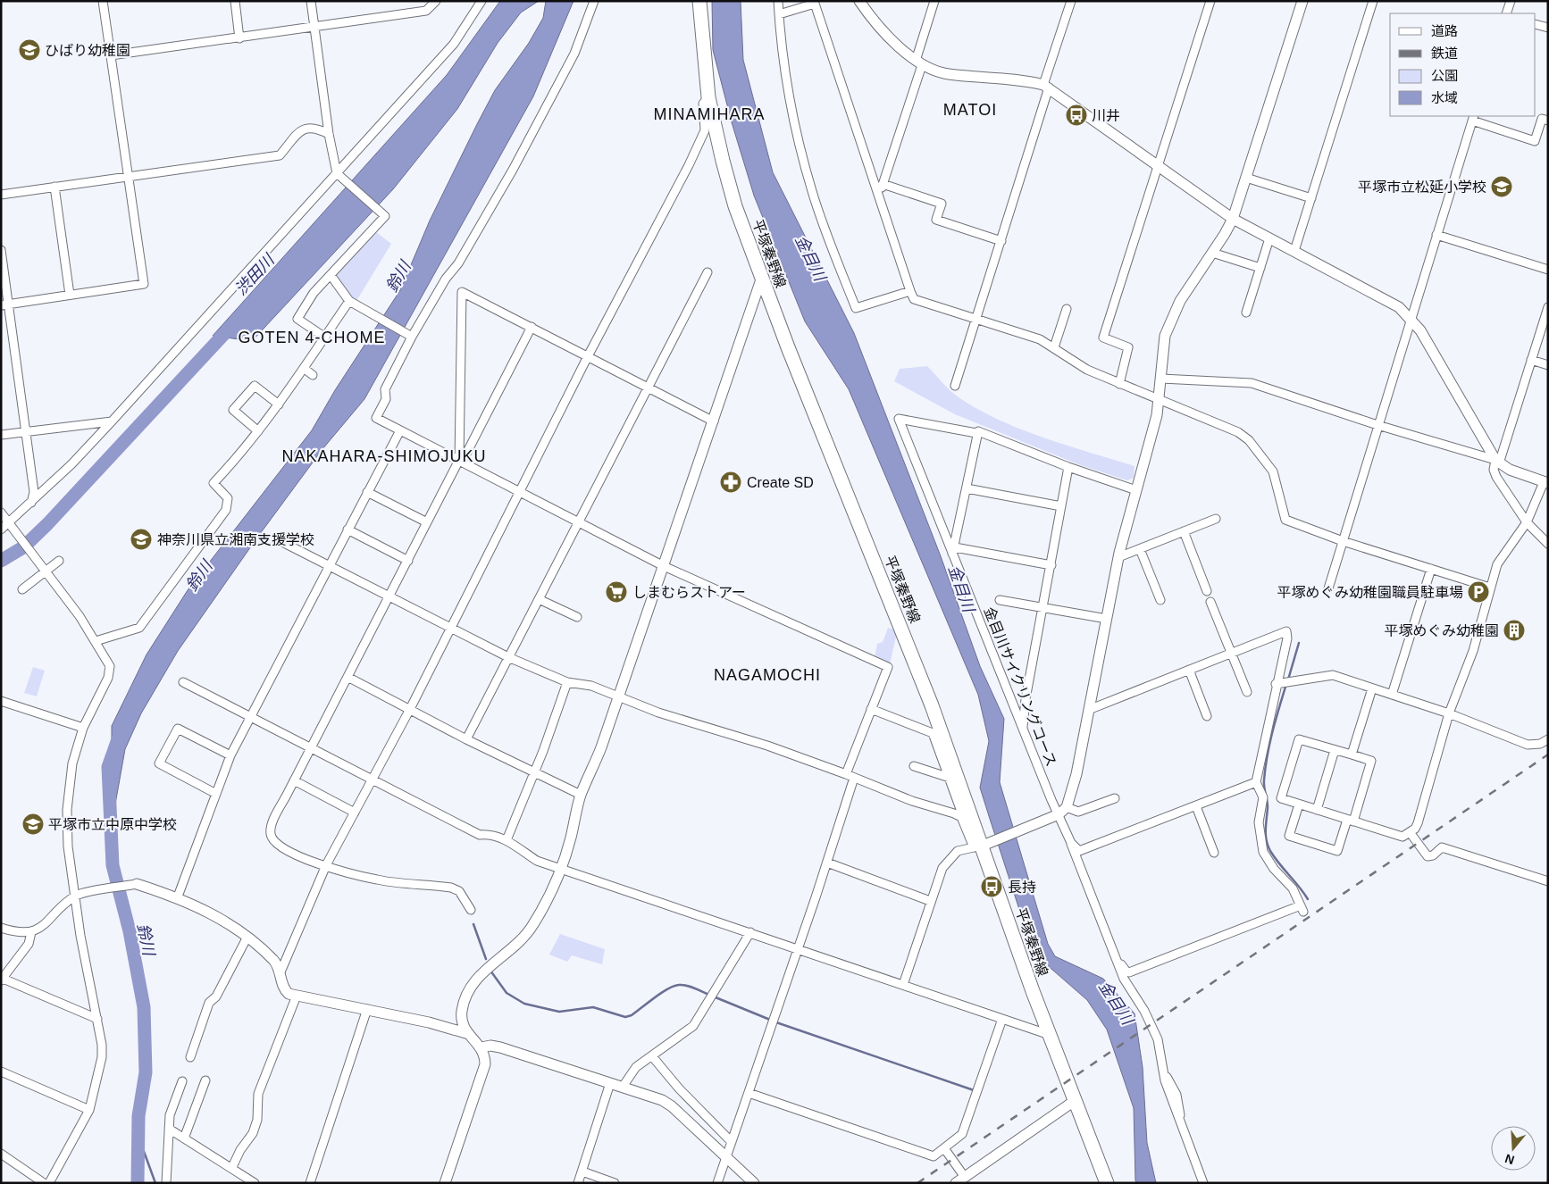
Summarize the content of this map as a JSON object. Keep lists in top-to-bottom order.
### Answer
{
  "streets": {
    "main road": ["平塚秦野線"],
    "street": ["金目川サイクリングコース"]
  },
  "districts": [
    "MATOI",
    "MINAMIHARA",
    "GOTEN 4-CHOME",
    "NAKAHARA-SHIMOJUKU",
    "NAGAMOCHI"
  ],
  "water": ["金目川", "渋田川", "鈴川"],
  "places": {
    "school or university": [
      "ひばり幼稚園",
      "平塚市立松延小学校",
      "神奈川県立湘南支援学校",
      "平塚市立中原中学校"
    ],
    "bus stop": ["川井", "長持"],
    "pharmacy": ["Create SD"],
    "supermarket": ["しまむらストアー"],
    "parking": ["平塚めぐみ幼稚園職員駐車場"],
    "building": ["平塚めぐみ幼稚園"]
  },
  "legend": [
    "道路",
    "鉄道",
    "公園",
    "水域"
  ],
  "north": "bottom"
}
